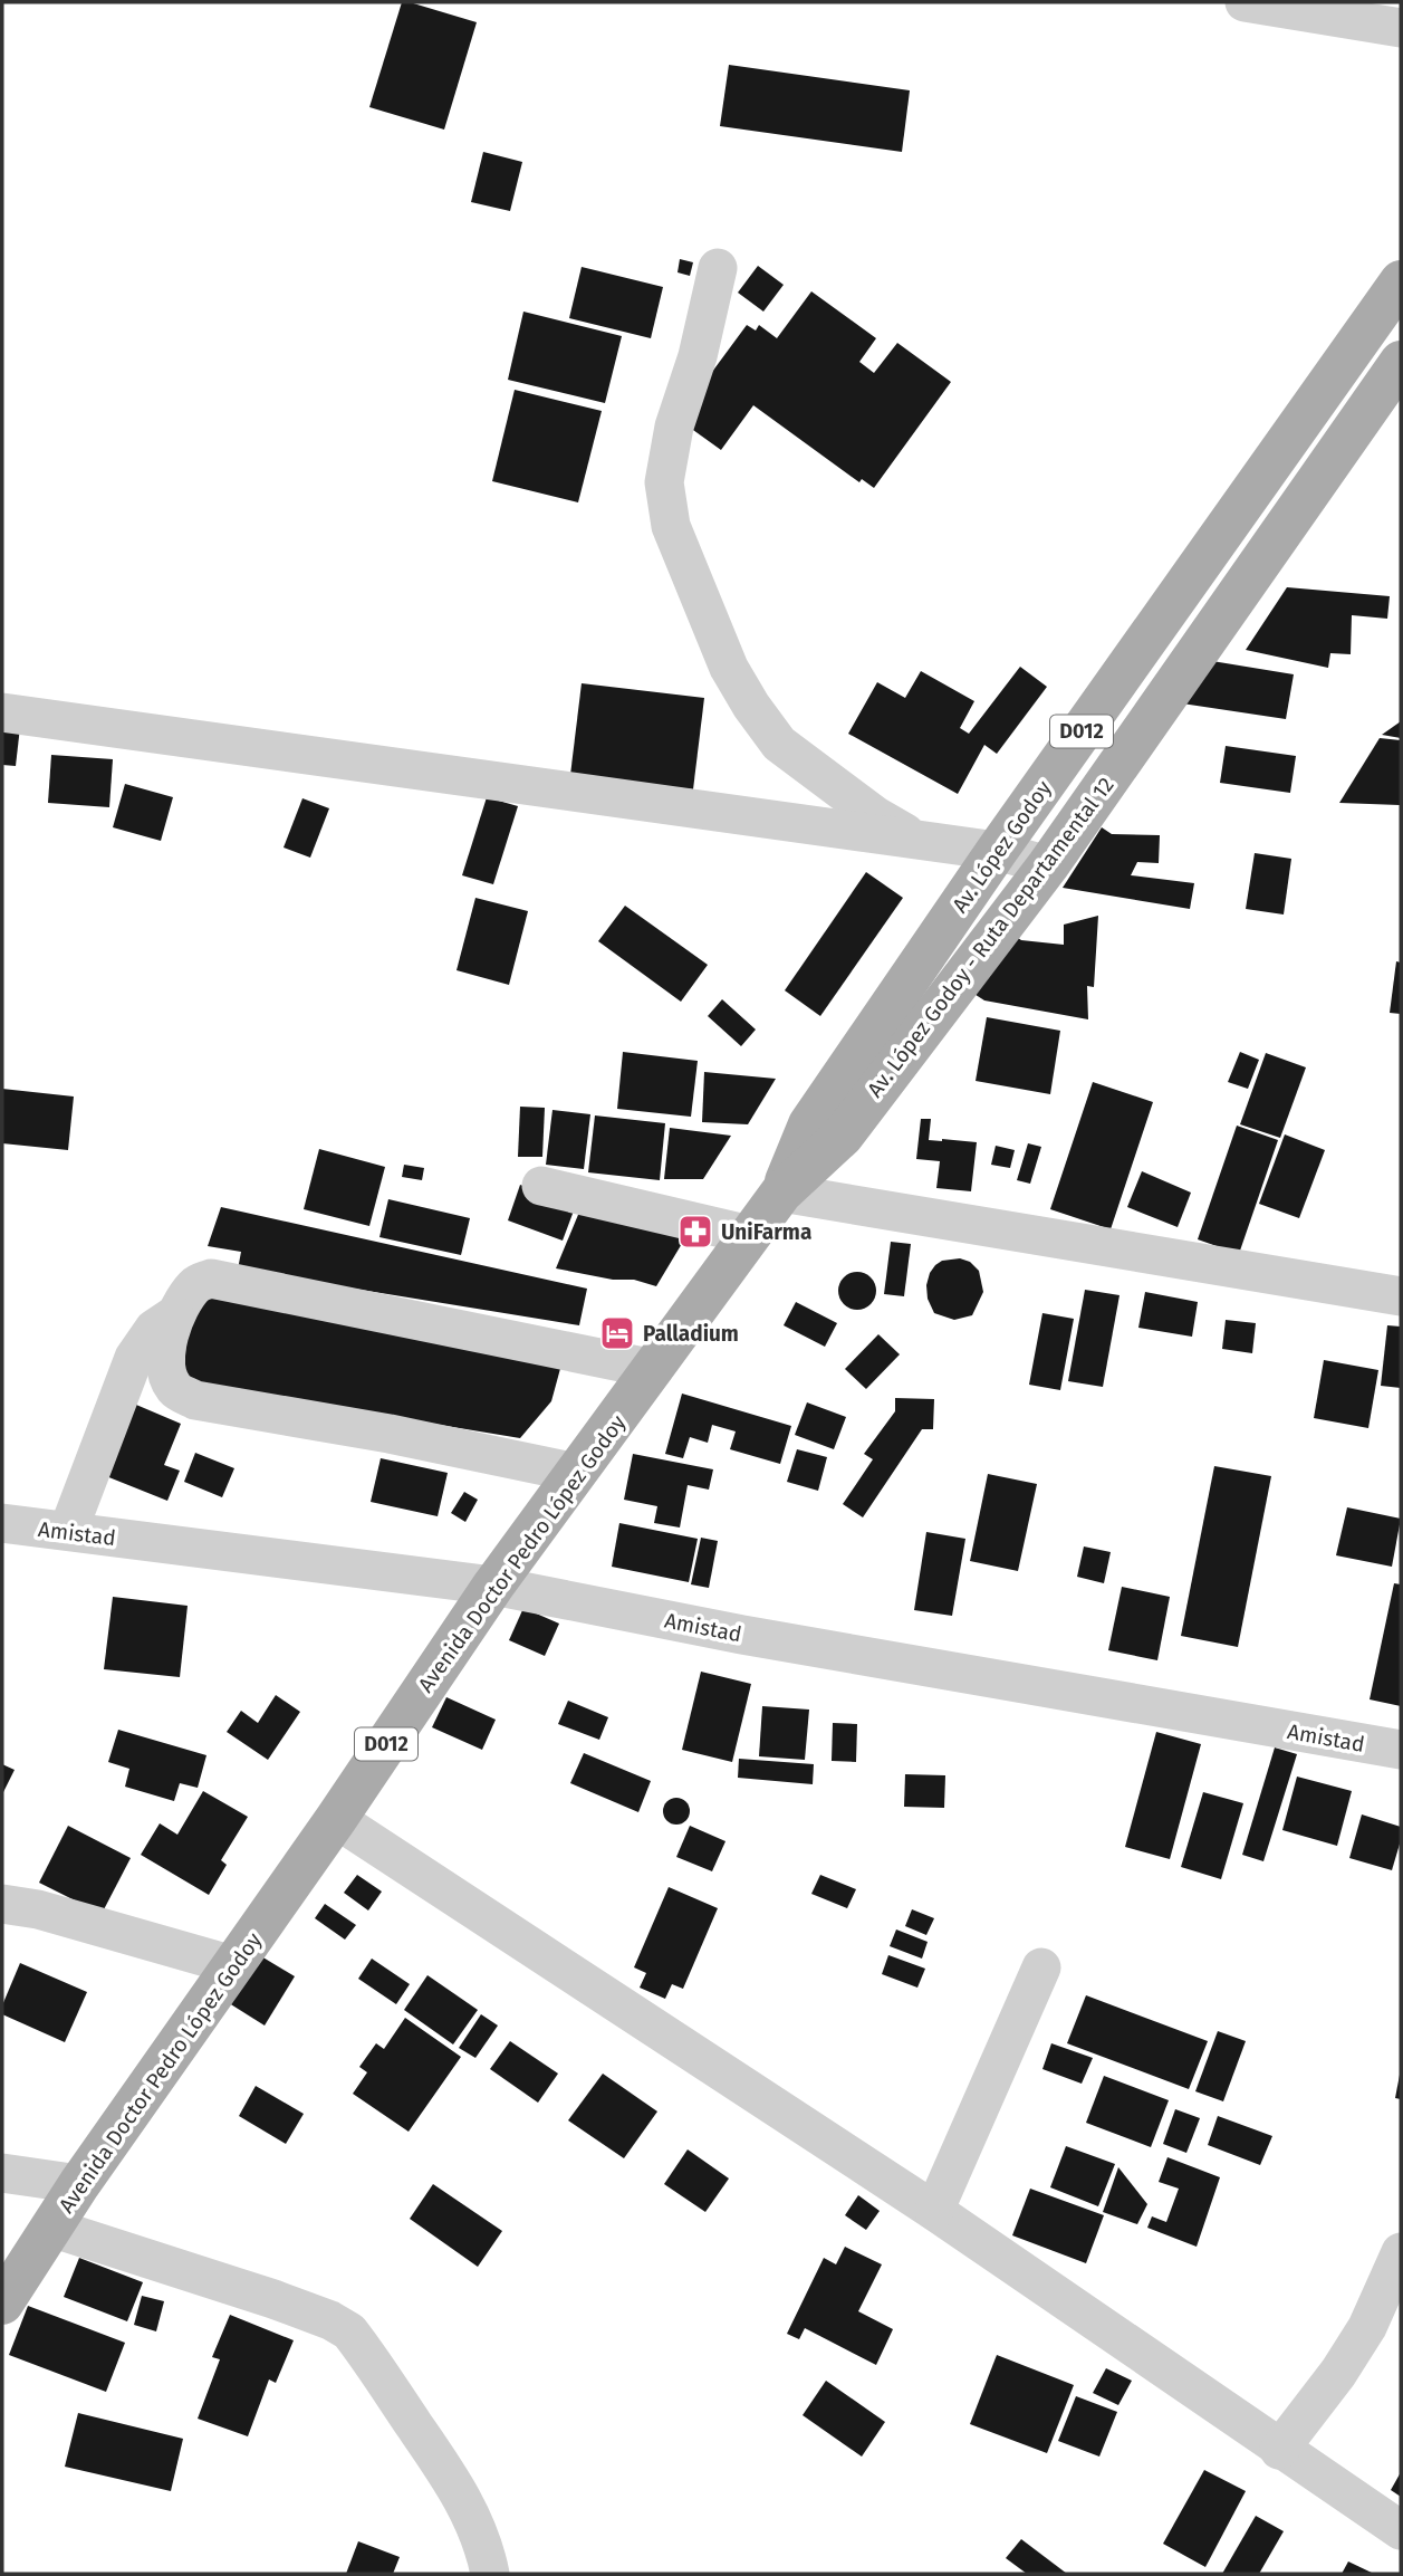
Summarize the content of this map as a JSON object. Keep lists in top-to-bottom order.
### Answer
{
  "streets": {
    "main road": [
      "D012",
      "Av. López Godoy",
      "Av. López Godoy - Ruta Departamental 12",
      "Avenida Doctor Pedro López Godoy"
    ],
    "street": ["Amistad"]
  },
  "crossings": [
    ["Av. López Godoy", "Av. López Godoy - Ruta Departamental 12"],
    ["Av. López Godoy", "Avenida Doctor Pedro López Godoy"],
    ["Av. López Godoy - Ruta Departamental 12", "Avenida Doctor Pedro López Godoy"],
    ["Amistad", "Avenida Doctor Pedro López Godoy"]
  ],
  "places": {
    "pharmacy": ["UniFarma"],
    "hotel": ["Palladium"]
  }
}
